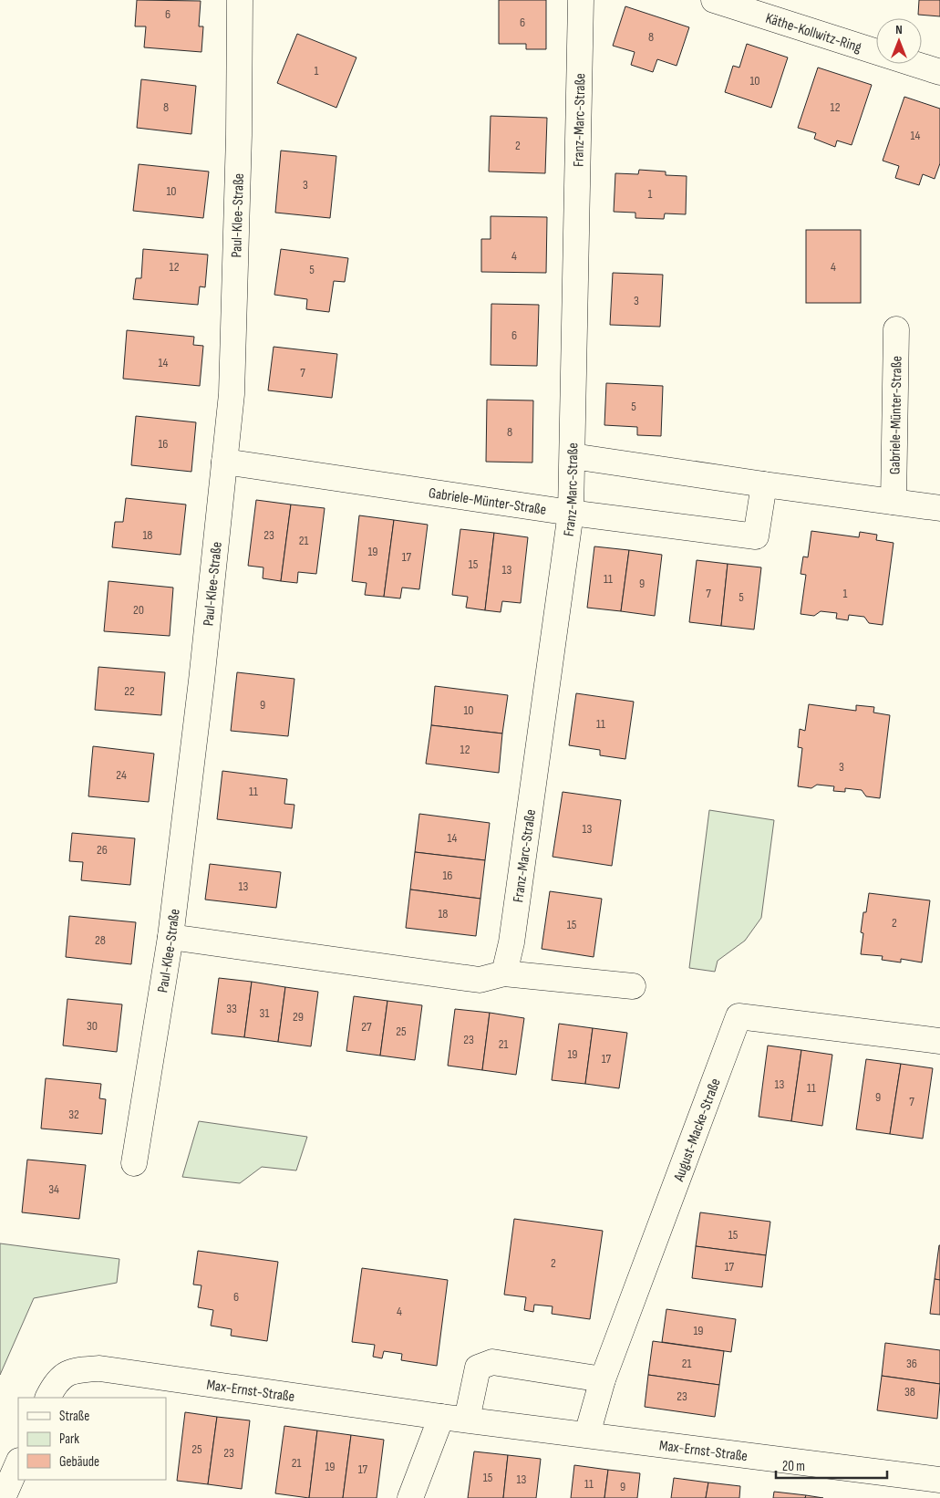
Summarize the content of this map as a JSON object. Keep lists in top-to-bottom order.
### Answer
{
  "streets": {
    "street": [
      "Käthe-Kollwitz-Ring",
      "Franz-Marc-Straße",
      "Paul-Klee-Straße",
      "Gabriele-Münter-Straße",
      "August-Macke-Straße",
      "Max-Ernst-Straße"
    ]
  },
  "crossings": [
    ["Franz-Marc-Straße", "Gabriele-Münter-Straße"],
    ["Paul-Klee-Straße", "Gabriele-Münter-Straße"],
    ["August-Macke-Straße", "Max-Ernst-Straße"]
  ],
  "house_numbers": [
    "6",
    "6",
    "8",
    "1",
    "10",
    "8",
    "12",
    "14",
    "2",
    "3",
    "10",
    "1",
    "4",
    "12",
    "4",
    "5",
    "3",
    "6",
    "14",
    "7",
    "5",
    "8",
    "16",
    "18",
    "23",
    "21",
    "19",
    "17",
    "15",
    "13",
    "11",
    "9",
    "7",
    "1",
    "5",
    "20",
    "22",
    "9",
    "10",
    "11",
    "12",
    "3",
    "24",
    "11",
    "13",
    "14",
    "26",
    "16",
    "13",
    "18",
    "2",
    "15",
    "28",
    "33",
    "31",
    "29",
    "30",
    "27",
    "25",
    "23",
    "21",
    "19",
    "17",
    "13",
    "11",
    "9",
    "7",
    "32",
    "34",
    "15",
    "2",
    "17",
    "6",
    "4",
    "19",
    "21",
    "36",
    "38",
    "23",
    "25",
    "23",
    "21",
    "19",
    "17",
    "15",
    "13",
    "11",
    "9"
  ],
  "legend": ["Straße", "Park", "Gebäude"],
  "scale_bar": "20 m",
  "north": "top"
}
